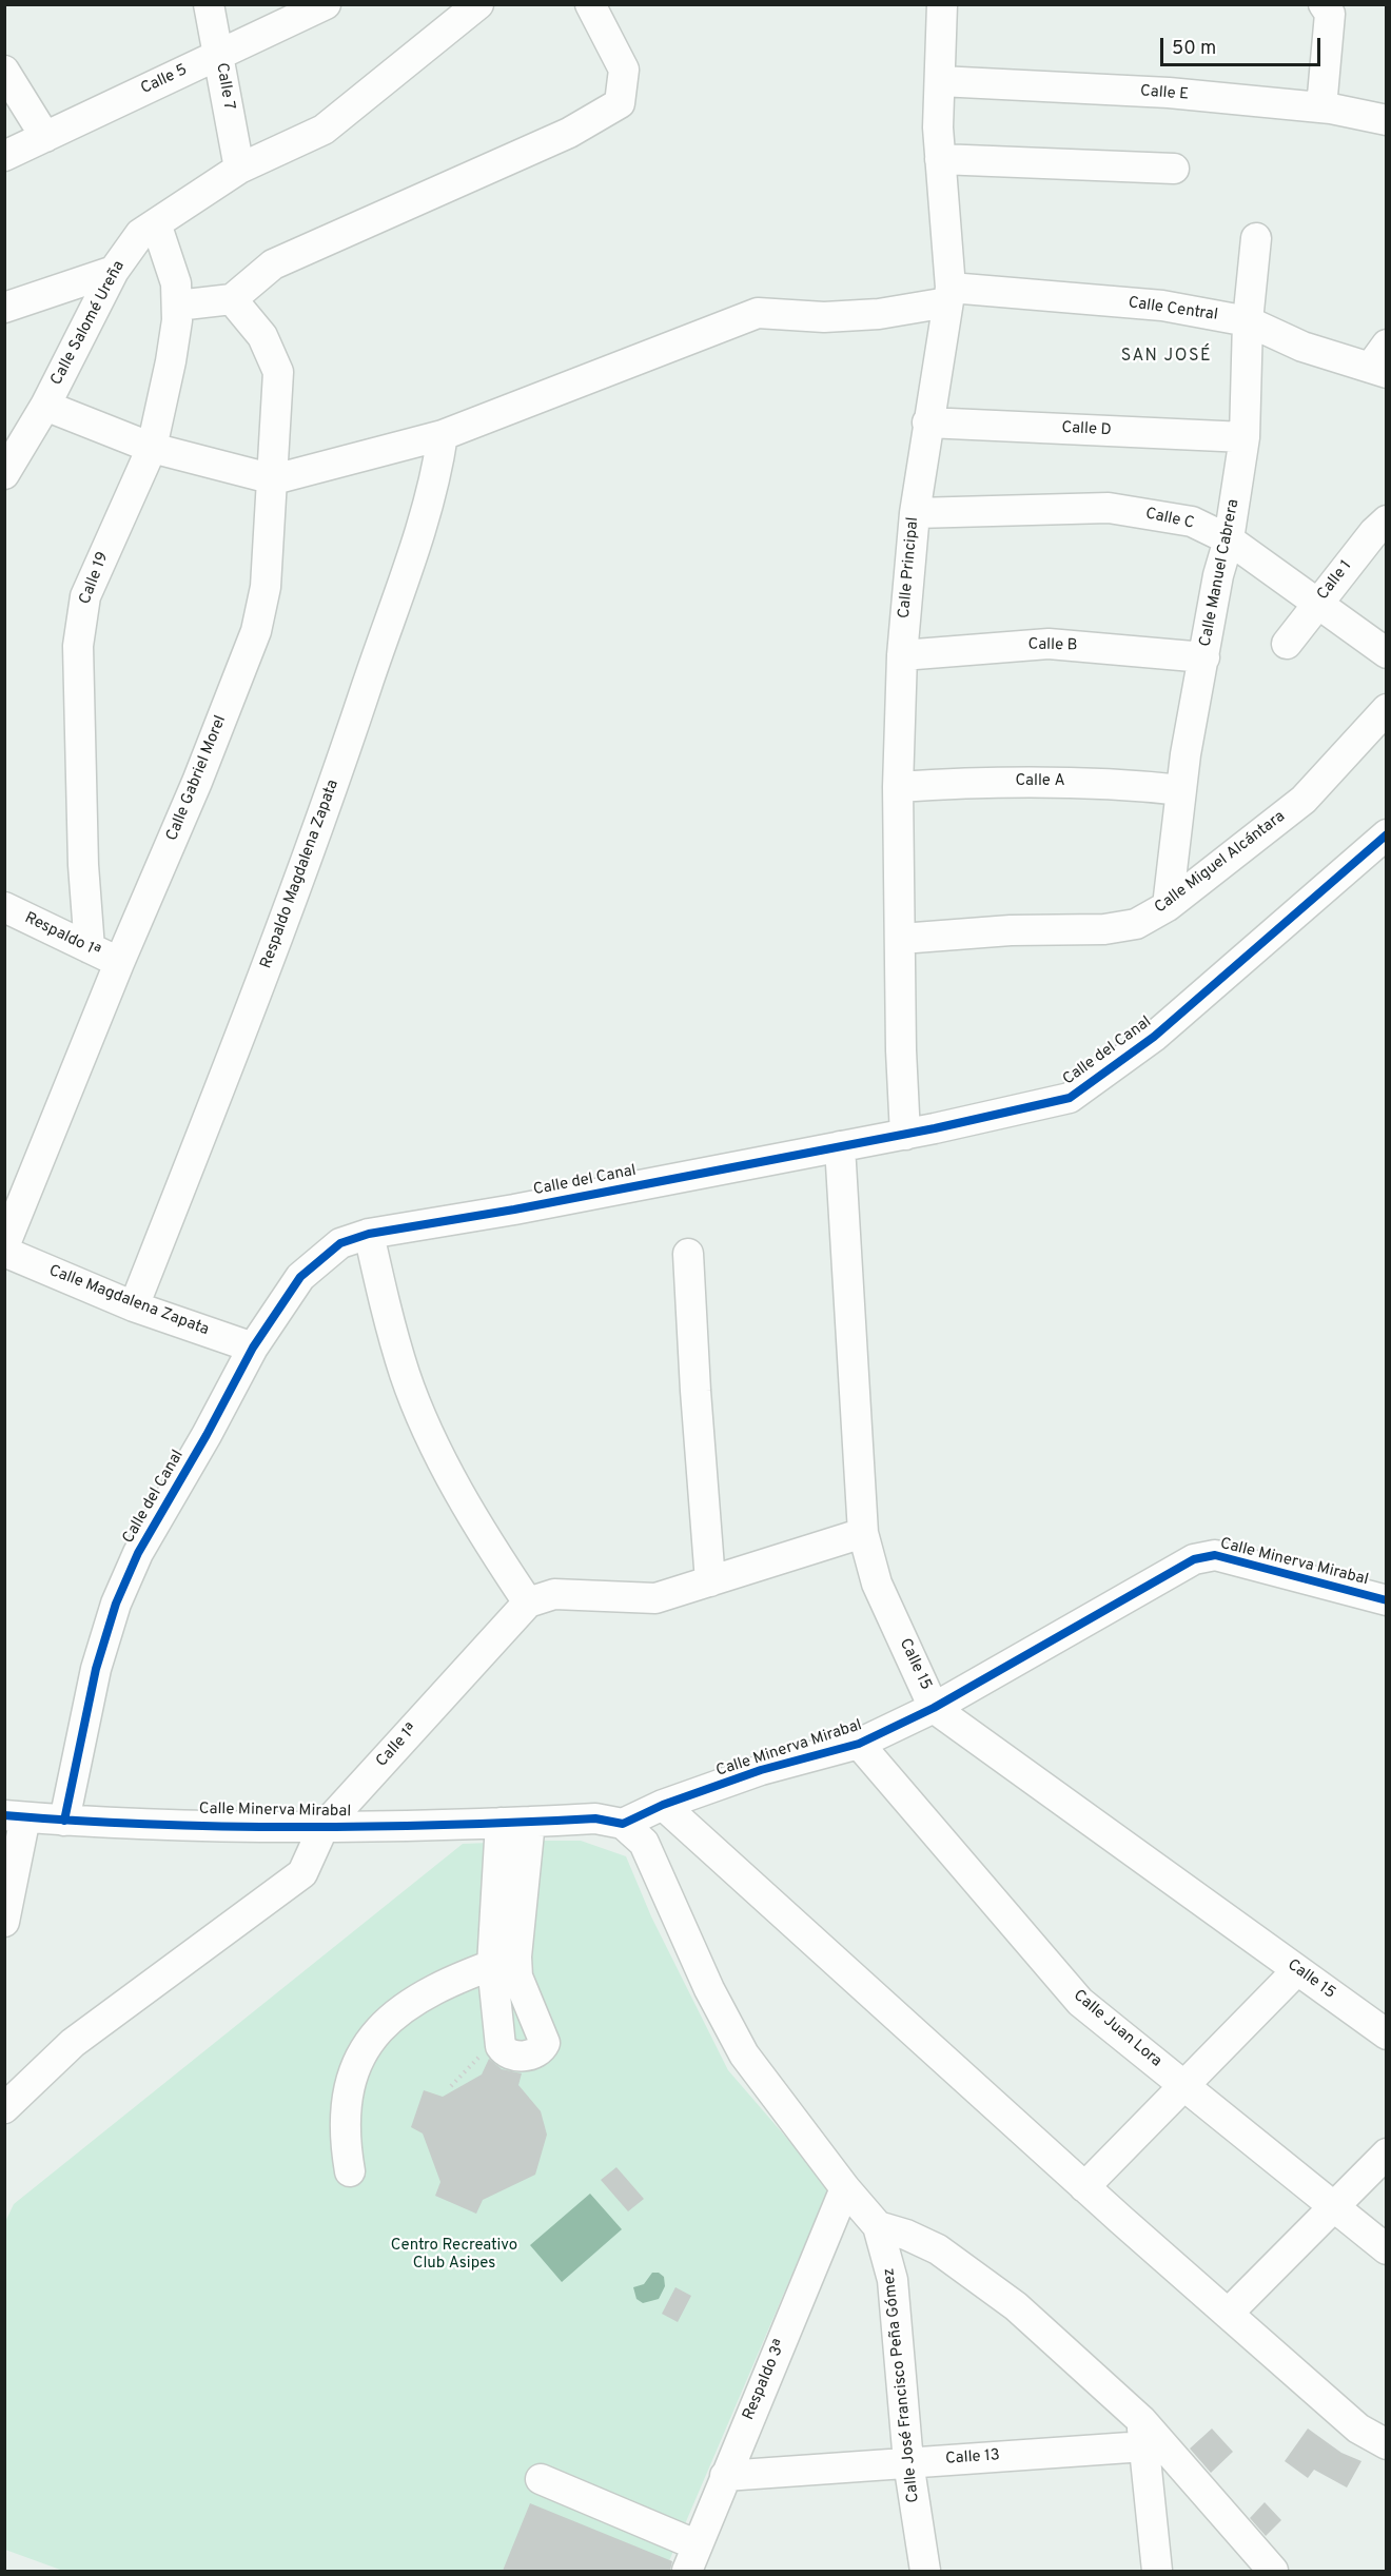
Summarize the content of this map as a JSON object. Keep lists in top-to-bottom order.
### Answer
{
  "streets": {
    "street": [
      "Calle 5",
      "Calle 7",
      "Calle E",
      "Calle Central",
      "Calle Salomé Ureña",
      "Calle D",
      "Calle C",
      "Calle Principal",
      "Calle Manuel Cabrera",
      "Calle 19",
      "Calle 1",
      "Calle B",
      "Calle Gabriel Morel",
      "Calle A",
      "Calle Miguel Alcántara",
      "Respaldo Magdalena Zapata",
      "Respaldo 1ª",
      "Calle del Canal",
      "Calle Magdalena Zapata",
      "Calle Minerva Mirabal",
      "Calle 15",
      "Calle 1ª",
      "Calle Juan Lora",
      "Respaldo 3ª",
      "Calle José Francisco Peña Gómez",
      "Calle 13"
    ]
  },
  "crossings": [
    ["Calle 5", "Calle 7"],
    ["Calle 7", "Calle Salomé Ureña"],
    ["Calle E", "Calle Principal"],
    ["Calle Central", "Calle Principal"],
    ["Calle Central", "Calle Manuel Cabrera"],
    ["Calle Central", "Calle Gabriel Morel"],
    ["Calle Central", "Respaldo Magdalena Zapata"],
    ["Calle Salomé Ureña", "Calle 19"],
    ["Calle D", "Calle Principal"],
    ["Calle D", "Calle Manuel Cabrera"],
    ["Calle C", "Calle Principal"],
    ["Calle C", "Calle Manuel Cabrera"],
    ["Calle C", "Calle 1"],
    ["Calle Principal", "Calle B"],
    ["Calle Principal", "Calle A"],
    ["Calle Principal", "Calle Miguel Alcántara"],
    ["Calle Principal", "Calle del Canal"],
    ["Calle Manuel Cabrera", "Calle B"],
    ["Calle Manuel Cabrera", "Calle A"],
    ["Calle Manuel Cabrera", "Calle Miguel Alcántara"],
    ["Calle 19", "Respaldo 1ª"],
    ["Calle Gabriel Morel", "Respaldo 1ª"],
    ["Respaldo Magdalena Zapata", "Calle Magdalena Zapata"],
    ["Calle del Canal", "Calle Magdalena Zapata"],
    ["Calle del Canal", "Calle Minerva Mirabal"],
    ["Calle del Canal", "Calle 15"],
    ["Calle Minerva Mirabal", "Calle 15"],
    ["Calle Minerva Mirabal", "Calle 1ª"],
    ["Calle Minerva Mirabal", "Calle Juan Lora"],
    ["Calle Minerva Mirabal", "Calle José Francisco Peña Gómez"],
    ["Respaldo 3ª", "Calle José Francisco Peña Gómez"],
    ["Respaldo 3ª", "Calle 13"],
    ["Calle José Francisco Peña Gómez", "Calle 13"]
  ],
  "districts": ["SAN JOSÉ"],
  "parks": ["Centro Recreativo Club Asipes"],
  "scale_bar": "50 m"
}
